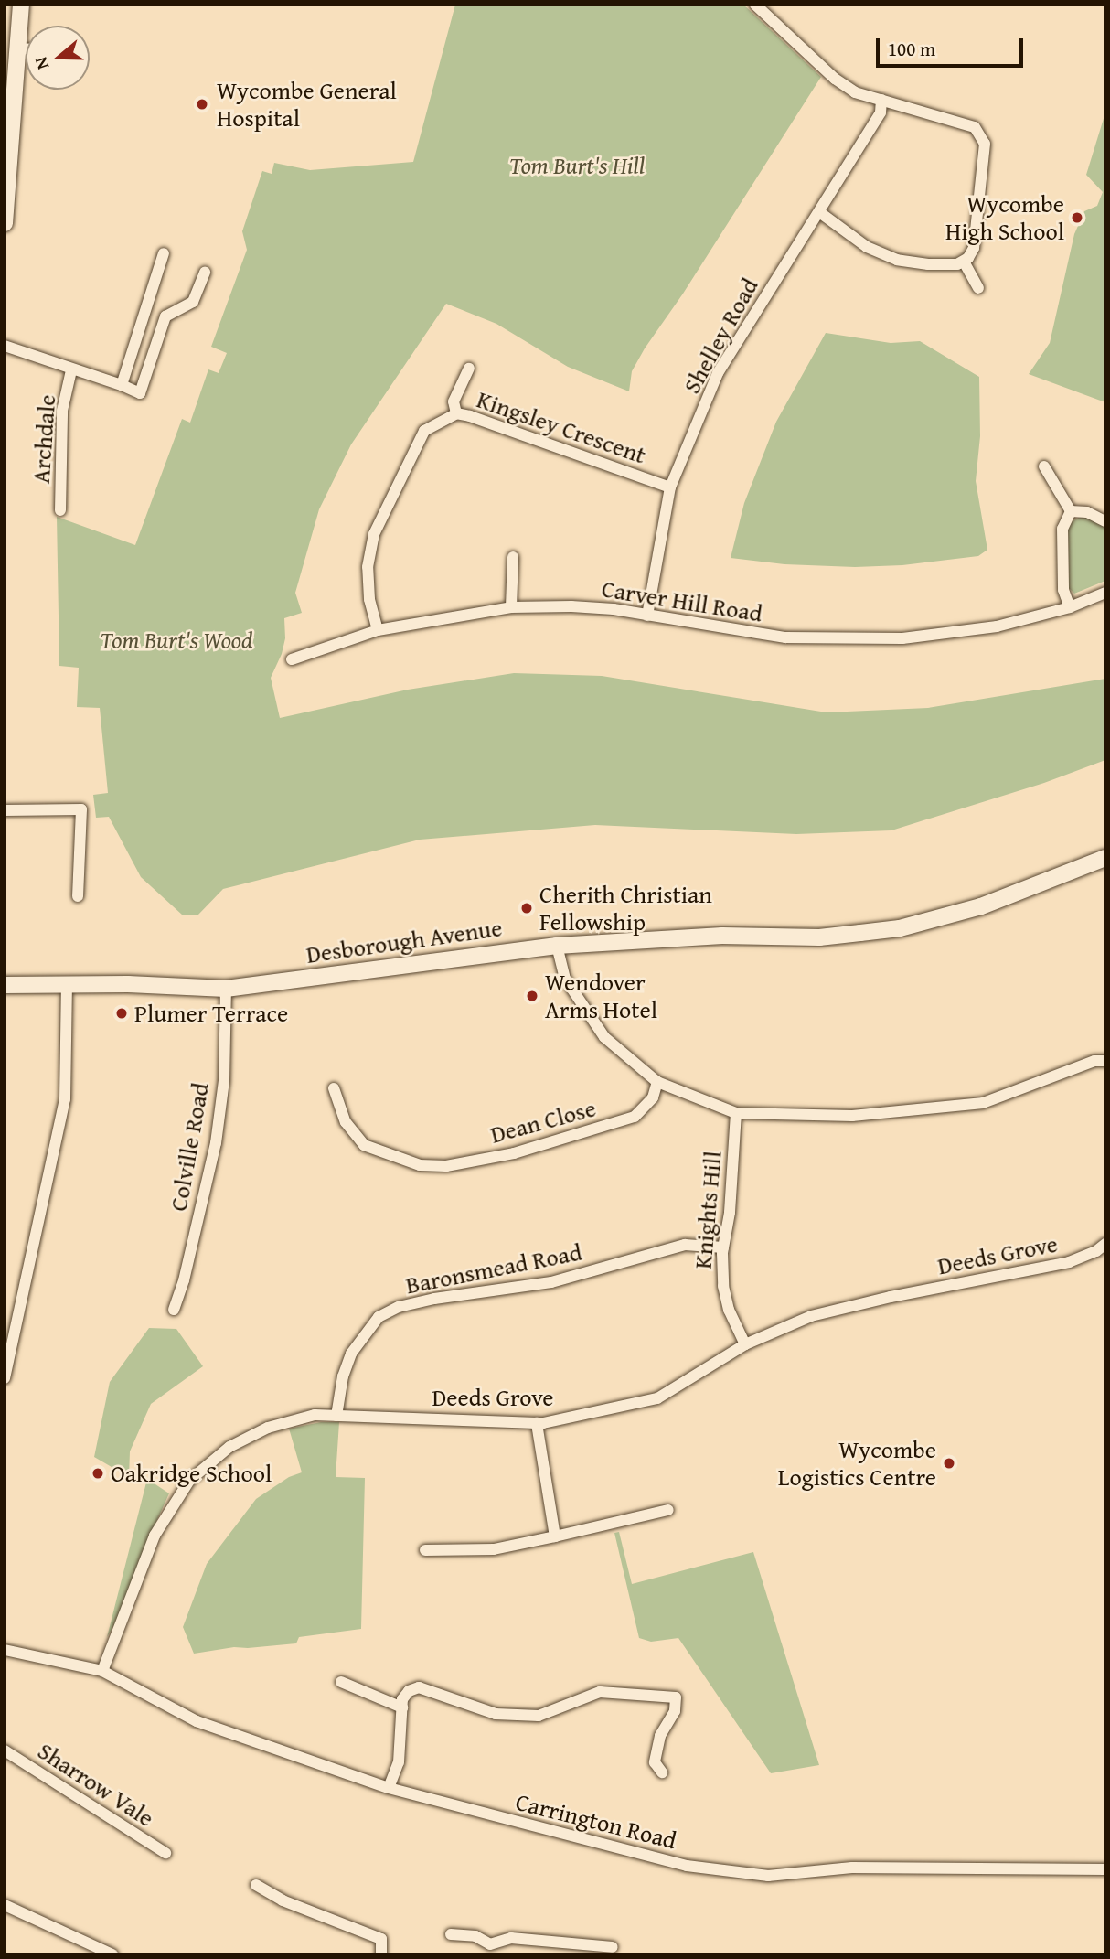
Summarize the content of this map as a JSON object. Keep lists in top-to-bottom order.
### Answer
{
  "streets": {
    "street": [
      "Shelley Road",
      "Kingsley Crescent",
      "Archdale",
      "Carver Hill Road",
      "Desborough Avenue",
      "Dean Close",
      "Colville Road",
      "Knights Hill",
      "Deeds Grove",
      "Baronsmead Road",
      "Sharrow Vale",
      "Carrington Road"
    ]
  },
  "crossings": [
    ["Shelley Road", "Kingsley Crescent"],
    ["Shelley Road", "Carver Hill Road"],
    ["Kingsley Crescent", "Carver Hill Road"],
    ["Desborough Avenue", "Colville Road"],
    ["Knights Hill", "Deeds Grove"],
    ["Knights Hill", "Baronsmead Road"],
    ["Deeds Grove", "Baronsmead Road"],
    ["Deeds Grove", "Carrington Road"]
  ],
  "parks": ["Tom Burt's Hill", "Tom Burt's Wood"],
  "places": [
    "Wycombe General Hospital",
    "Wycombe High School",
    "Cherith Christian Fellowship",
    "Wendover Arms Hotel",
    "Plumer Terrace",
    "Wycombe Logistics Centre",
    "Oakridge School"
  ],
  "scale_bar": "100 m",
  "north": "left"
}
